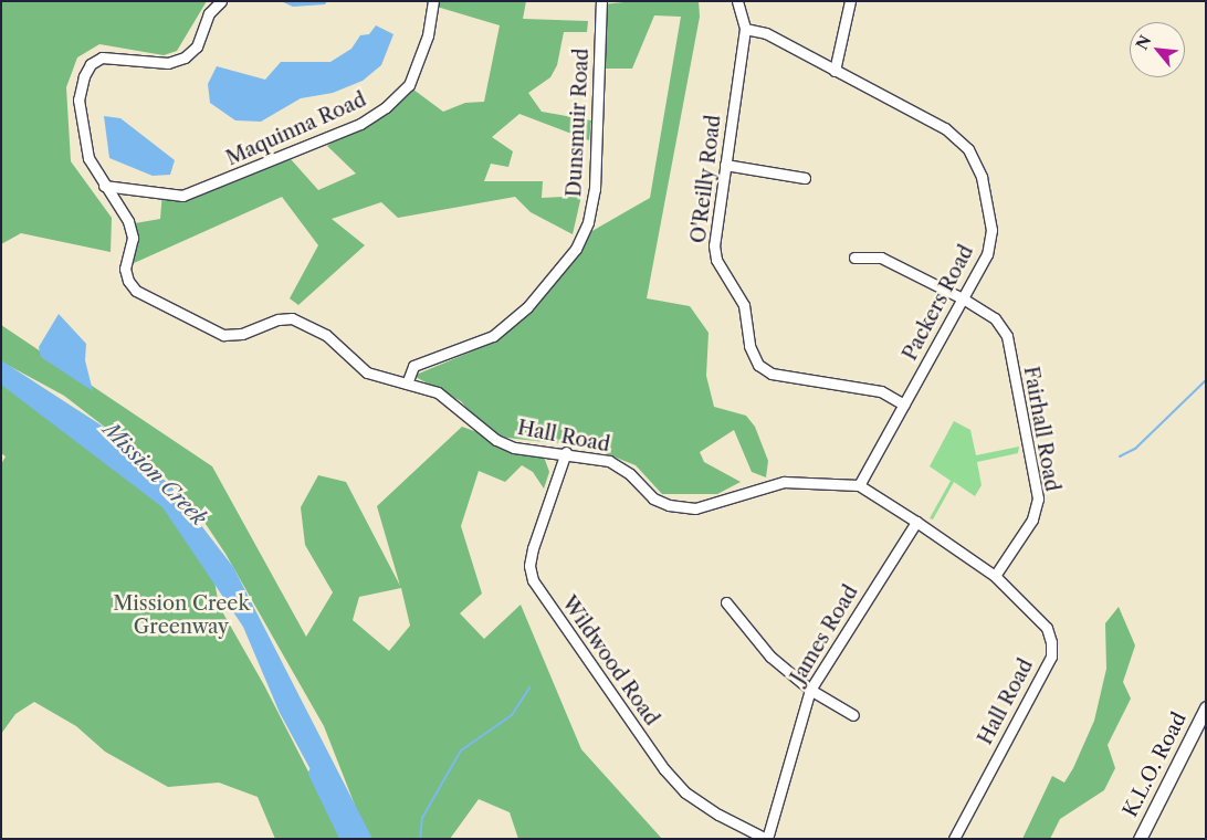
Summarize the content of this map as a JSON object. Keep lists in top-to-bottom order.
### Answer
{
  "streets": {
    "main road": ["K.L.O. Road"],
    "street": [
      "Dunsmuir Road",
      "Maquinna Road",
      "O'Reilly Road",
      "Packers Road",
      "Fairhall Road",
      "Hall Road",
      "James Road",
      "Wildwood Road"
    ]
  },
  "crossings": [
    ["Dunsmuir Road", "Hall Road"],
    ["Maquinna Road", "Hall Road"],
    ["O'Reilly Road", "Packers Road"],
    ["Packers Road", "Fairhall Road"],
    ["Packers Road", "Hall Road"],
    ["Fairhall Road", "Hall Road"],
    ["Hall Road", "James Road"],
    ["Hall Road", "Wildwood Road"],
    ["James Road", "Wildwood Road"]
  ],
  "water": ["Mission Creek"],
  "parks": ["Mission Creek Greenway"],
  "north": "top left"
}
